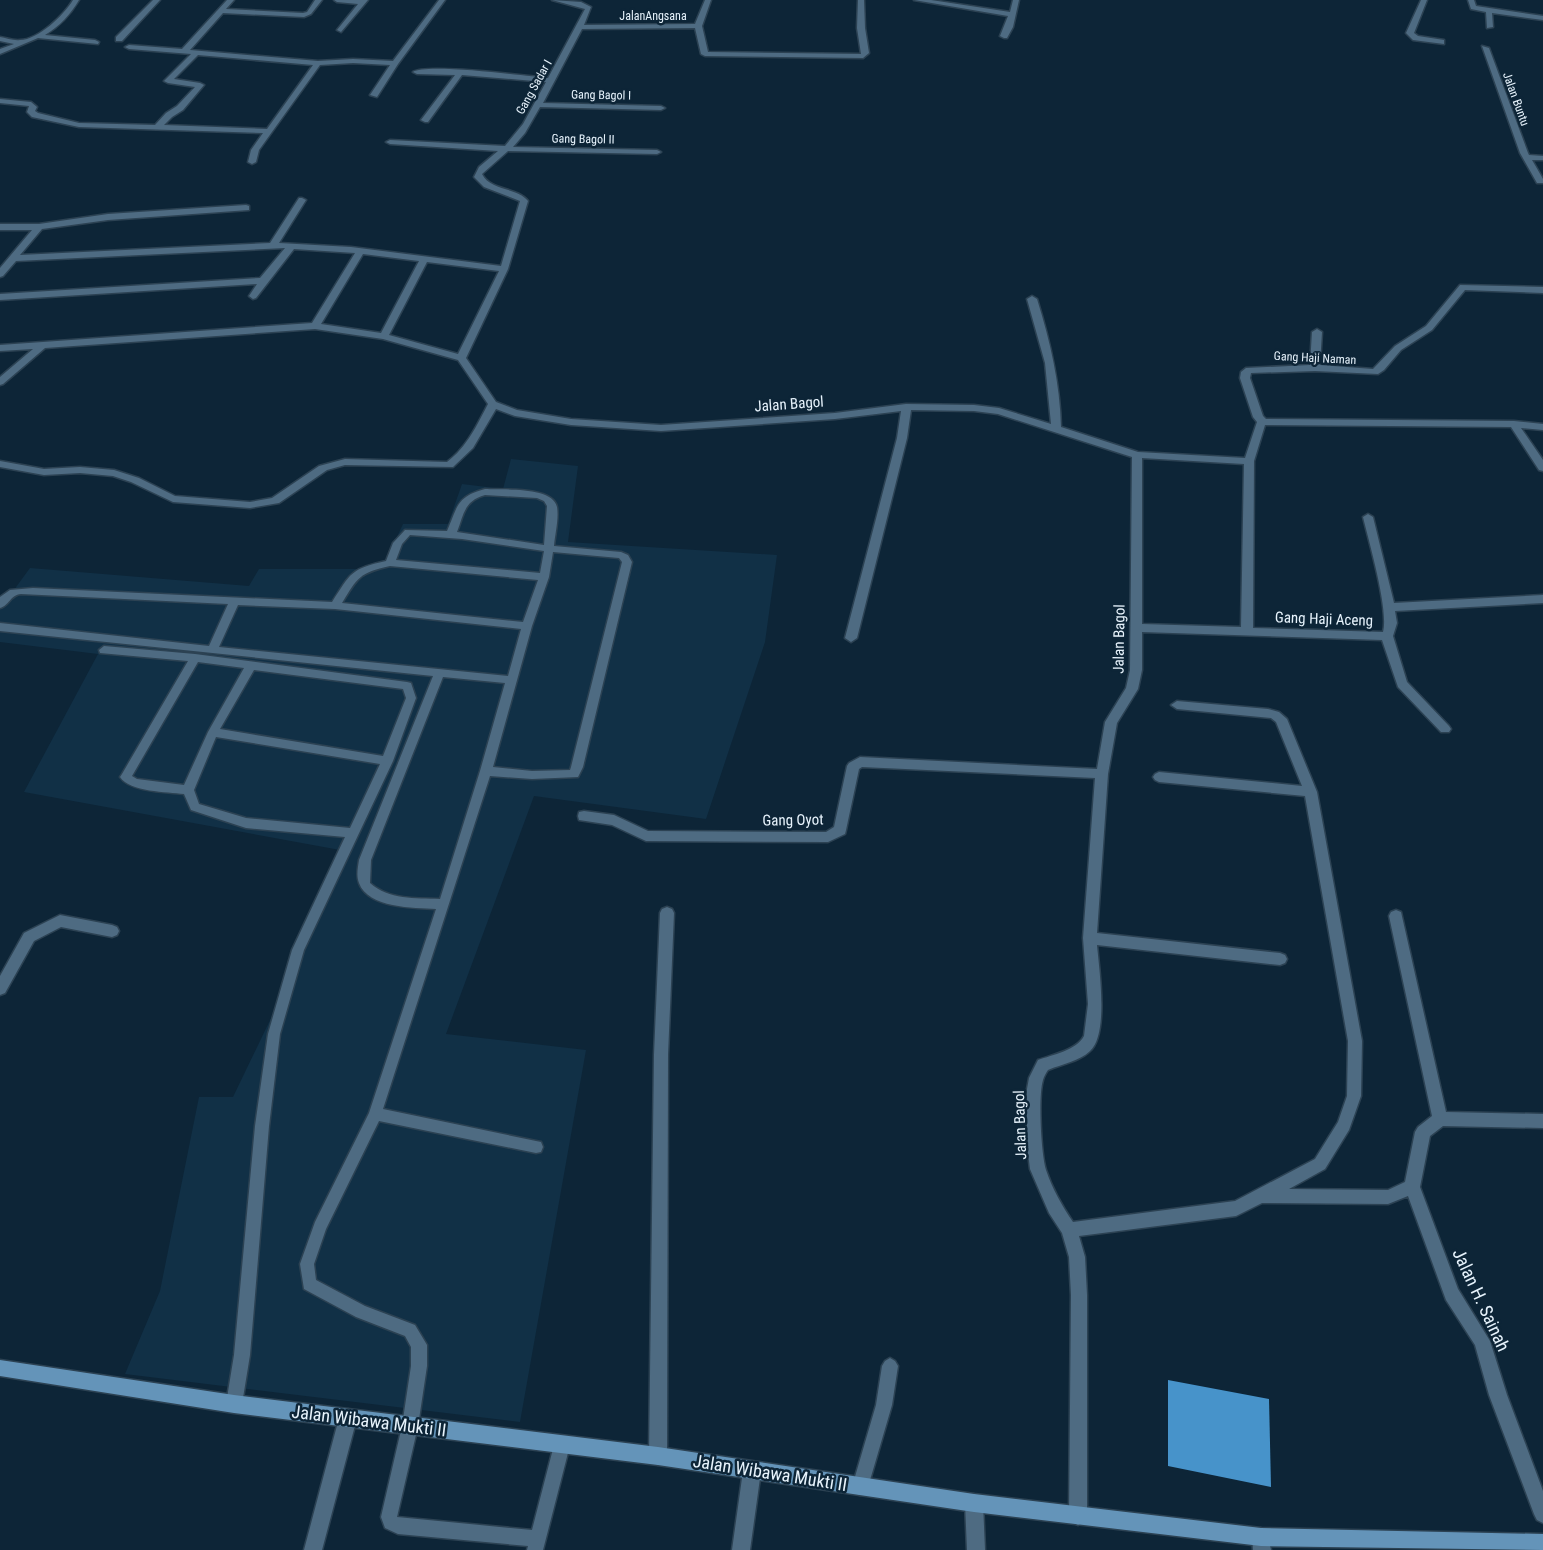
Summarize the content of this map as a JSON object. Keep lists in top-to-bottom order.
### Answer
{
  "streets": {
    "main road": ["Jalan Wibawa Mukti II"],
    "street": [
      "JalanAngsana",
      "Gang Sadar I",
      "Gang Bagol I",
      "Jalan Buntu",
      "Gang Bagol II",
      "Gang Haji Naman",
      "Jalan Bagol",
      "Gang Haji Aceng",
      "Gang Oyot",
      "Jalan H. Sainah"
    ]
  },
  "crossings": [
    ["JalanAngsana", "Gang Sadar I"],
    ["Gang Sadar I", "Gang Bagol I"],
    ["Gang Sadar I", "Gang Bagol II"],
    ["Jalan Bagol", "Gang Haji Aceng"],
    ["Jalan Bagol", "Gang Oyot"],
    ["Jalan Bagol", "Jalan Wibawa Mukti II"]
  ]
}
